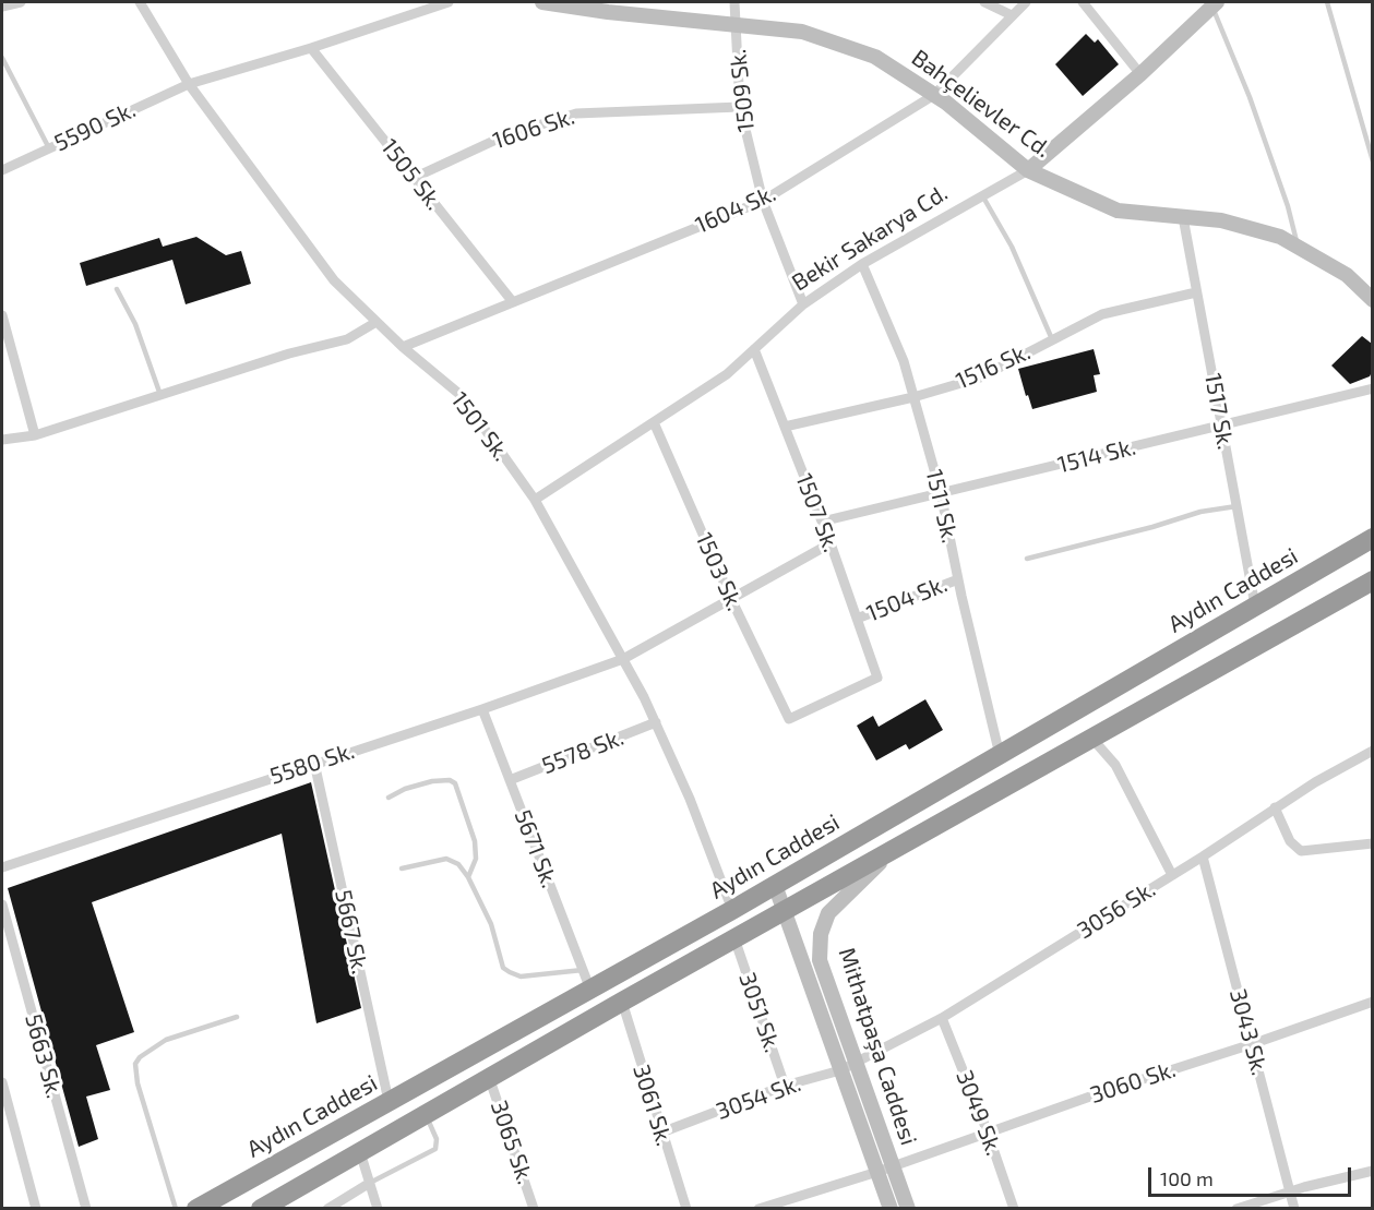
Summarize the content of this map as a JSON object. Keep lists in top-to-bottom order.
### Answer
{
  "streets": {
    "highway": ["Aydın Caddesi"],
    "street": [
      "1509 Sk.",
      "Bahçelievler Cd.",
      "5590 Sk.",
      "1606 Sk.",
      "1505 Sk.",
      "1604 Sk.",
      "Bekir Sakarya Cd.",
      "1516 Sk.",
      "1517 Sk.",
      "1501 Sk.",
      "1514 Sk.",
      "1511 Sk.",
      "1507 Sk.",
      "1503 Sk.",
      "1504 Sk.",
      "5578 Sk.",
      "5580 Sk.",
      "5671 Sk.",
      "3056 Sk.",
      "5667 Sk.",
      "3051 Sk.",
      "3043 Sk.",
      "Mithatpaşa Caddesi",
      "5663 Sk.",
      "3060 Sk.",
      "3054 Sk.",
      "3061 Sk.",
      "3049 Sk.",
      "3065 Sk."
    ]
  },
  "crossings": [
    ["1509 Sk.", "Bahçelievler Cd."],
    ["1509 Sk.", "1606 Sk."],
    ["1509 Sk.", "1604 Sk."],
    ["1509 Sk.", "Bekir Sakarya Cd."],
    ["Bahçelievler Cd.", "1604 Sk."],
    ["Bahçelievler Cd.", "Bekir Sakarya Cd."],
    ["Bahçelievler Cd.", "1517 Sk."],
    ["5590 Sk.", "1505 Sk."],
    ["5590 Sk.", "1501 Sk."],
    ["1606 Sk.", "1505 Sk."],
    ["1505 Sk.", "1604 Sk."],
    ["1604 Sk.", "1501 Sk."],
    ["Bekir Sakarya Cd.", "1501 Sk."],
    ["Bekir Sakarya Cd.", "1511 Sk."],
    ["Bekir Sakarya Cd.", "1507 Sk."],
    ["Bekir Sakarya Cd.", "1503 Sk."],
    ["1516 Sk.", "1517 Sk."],
    ["1516 Sk.", "1511 Sk."],
    ["1516 Sk.", "1507 Sk."],
    ["1517 Sk.", "1514 Sk."],
    ["1517 Sk.", "Aydın Caddesi"],
    ["1501 Sk.", "Aydın Caddesi"],
    ["1501 Sk.", "5578 Sk."],
    ["1501 Sk.", "5580 Sk."],
    ["1514 Sk.", "1511 Sk."],
    ["1514 Sk.", "1507 Sk."],
    ["1511 Sk.", "Aydın Caddesi"],
    ["1511 Sk.", "1504 Sk."],
    ["1507 Sk.", "1503 Sk."],
    ["1507 Sk.", "1504 Sk."],
    ["1507 Sk.", "5580 Sk."],
    ["1503 Sk.", "5580 Sk."],
    ["Aydın Caddesi", "5671 Sk."],
    ["Aydın Caddesi", "5667 Sk."],
    ["Aydın Caddesi", "Mithatpaşa Caddesi"],
    ["5578 Sk.", "5671 Sk."],
    ["5580 Sk.", "5671 Sk."],
    ["5580 Sk.", "5667 Sk."],
    ["3056 Sk.", "3043 Sk."],
    ["3056 Sk.", "Mithatpaşa Caddesi"],
    ["3056 Sk.", "3054 Sk."],
    ["3056 Sk.", "3049 Sk."],
    ["3051 Sk.", "3054 Sk."],
    ["3043 Sk.", "3060 Sk."],
    ["Mithatpaşa Caddesi", "3060 Sk."],
    ["Mithatpaşa Caddesi", "3054 Sk."],
    ["3060 Sk.", "3049 Sk."],
    ["3054 Sk.", "3061 Sk."]
  ],
  "scale_bar": "100 m"
}
